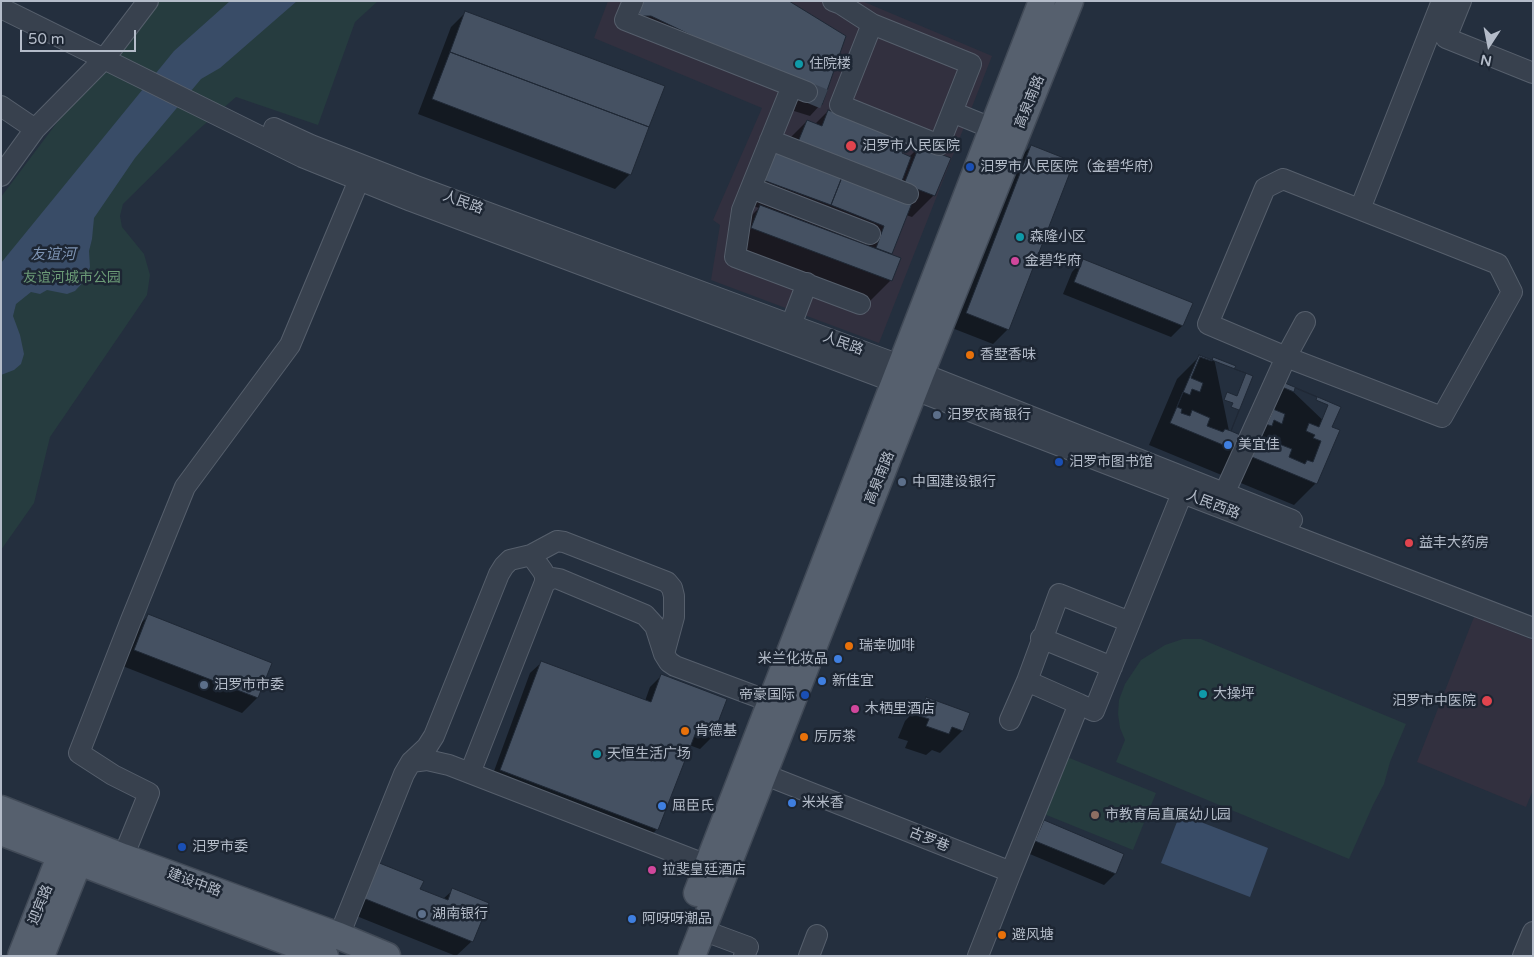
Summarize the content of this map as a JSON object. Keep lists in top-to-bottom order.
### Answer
{
  "streets": {
    "main road": ["高泉南路", "建设中路", "迎宾路"],
    "street": ["人民路", "人民西路", "古罗巷"]
  },
  "crossings": [
    ["高泉南路", "人民路"],
    ["高泉南路", "人民西路"],
    ["高泉南路", "古罗巷"],
    ["人民路", "人民西路"],
    ["建设中路", "迎宾路"]
  ],
  "water": ["友谊河"],
  "parks": ["友谊河城市公园"],
  "places": [
    "住院楼",
    "汨罗市人民医院",
    "汨罗市人民医院（金碧华府）",
    "森隆小区",
    "金碧华府",
    "香墅香味",
    "汨罗农商银行",
    "美宜佳",
    "汨罗市图书馆",
    "中国建设银行",
    "益丰大药房",
    "瑞幸咖啡",
    "米兰化妆品",
    "新佳宜",
    "汨罗市市委",
    "大操坪",
    "帝豪国际",
    "汨罗市中医院",
    "木栖里酒店",
    "肯德基",
    "厉厉茶",
    "天恒生活广场",
    "米米香",
    "屈臣氏",
    "市教育局直属幼儿园",
    "汨罗市委",
    "拉斐皇廷酒店",
    "湖南银行",
    "阿呀呀潮品",
    "避风塘"
  ],
  "scale_bar": "50 m",
  "north": "bottom"
}
